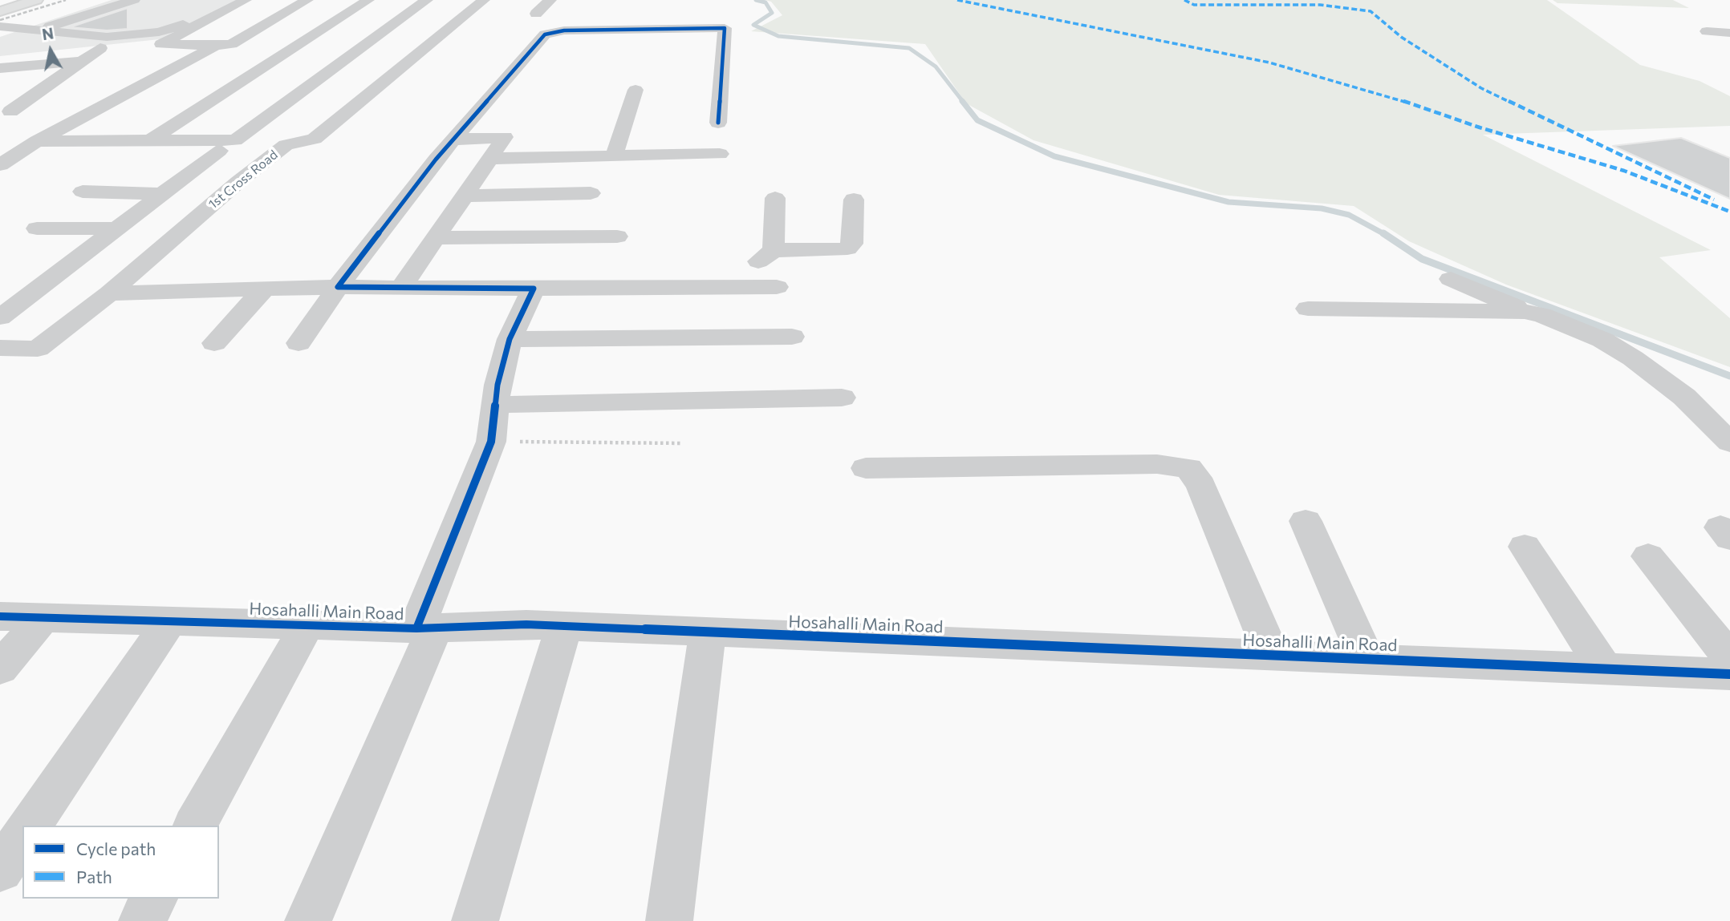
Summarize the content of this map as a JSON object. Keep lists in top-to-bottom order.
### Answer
{
  "streets": {
    "street": ["1st Cross Road", "Hosahalli Main Road"]
  },
  "legend": ["Cycle path", "Path"],
  "north": "top"
}
